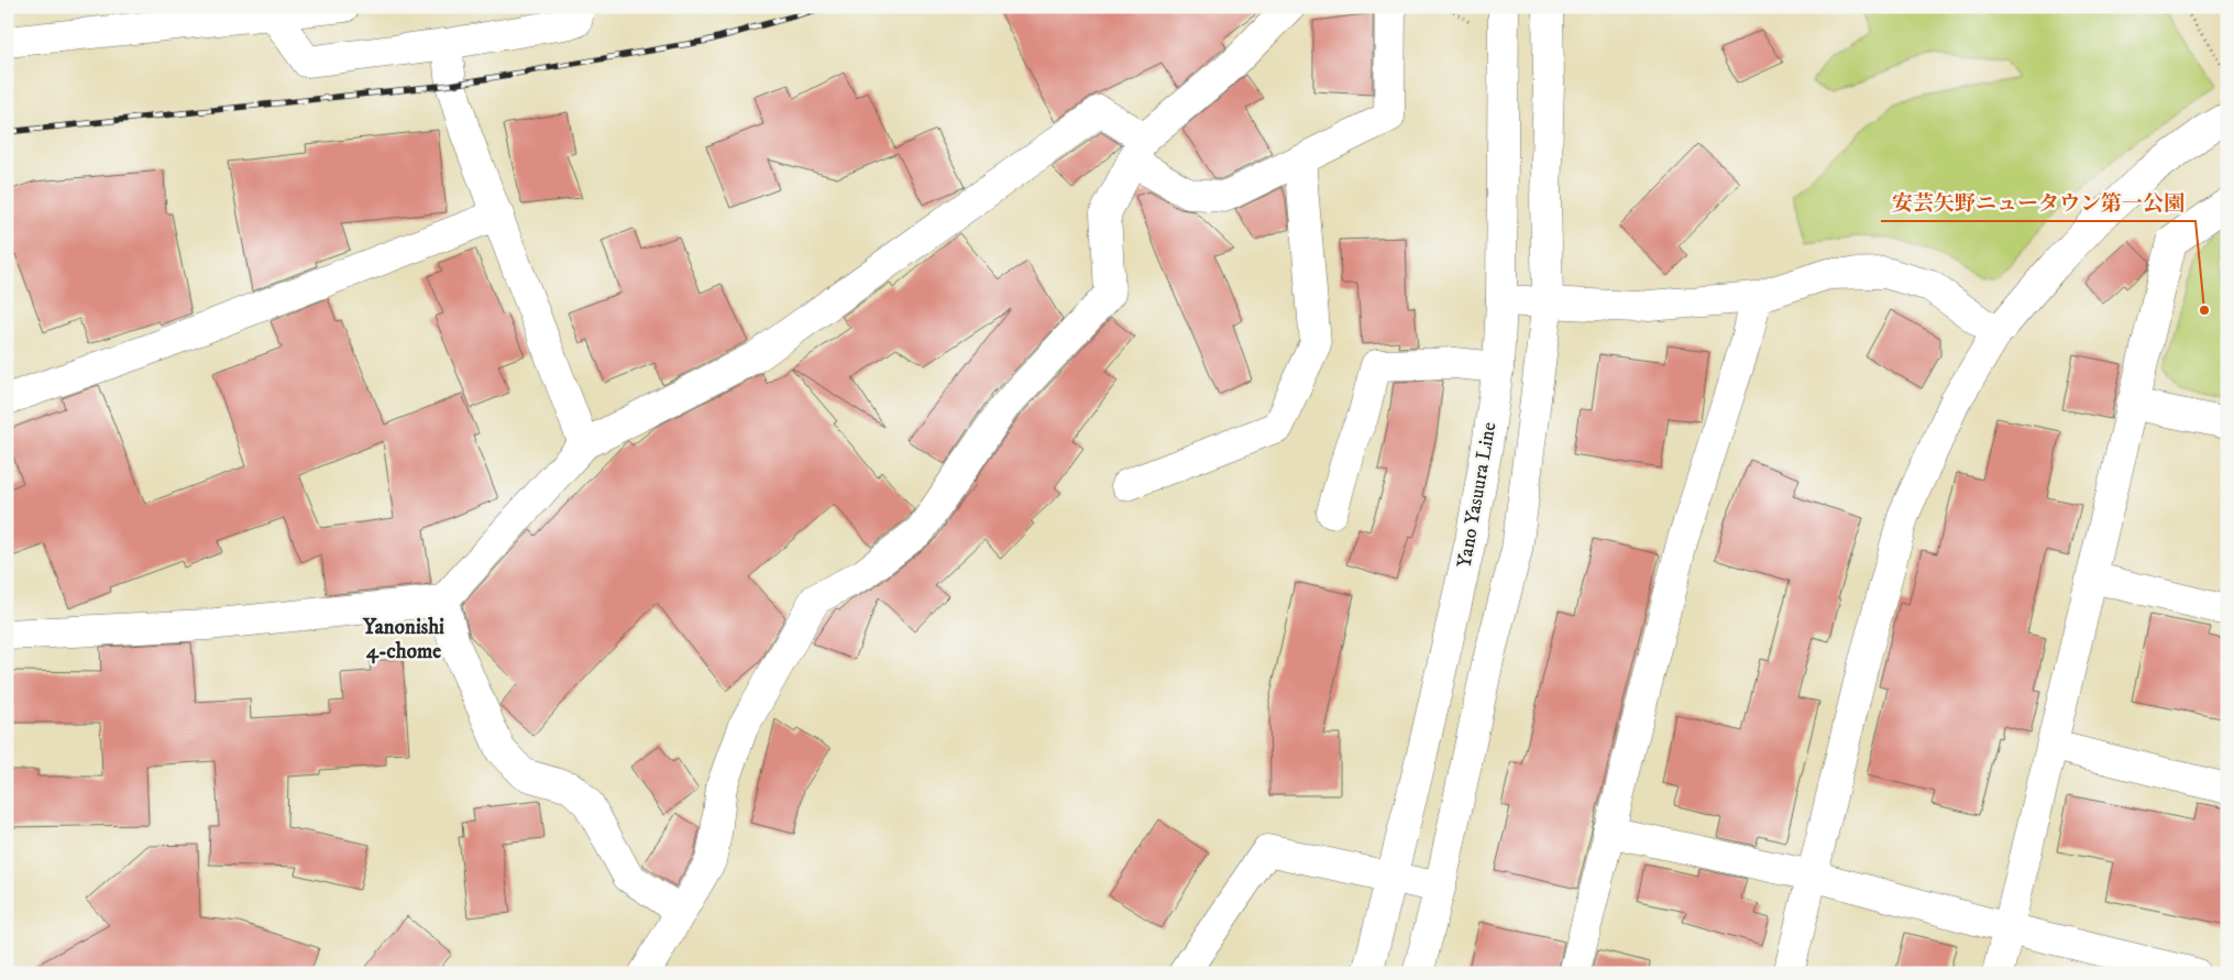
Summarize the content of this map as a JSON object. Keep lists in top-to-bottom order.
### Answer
{
  "streets": {
    "main road": ["Yano Yasuura Line"]
  },
  "districts": ["Yanonishi 4-chome"],
  "places": ["安芸矢野ニュータウン第一公園"]
}
